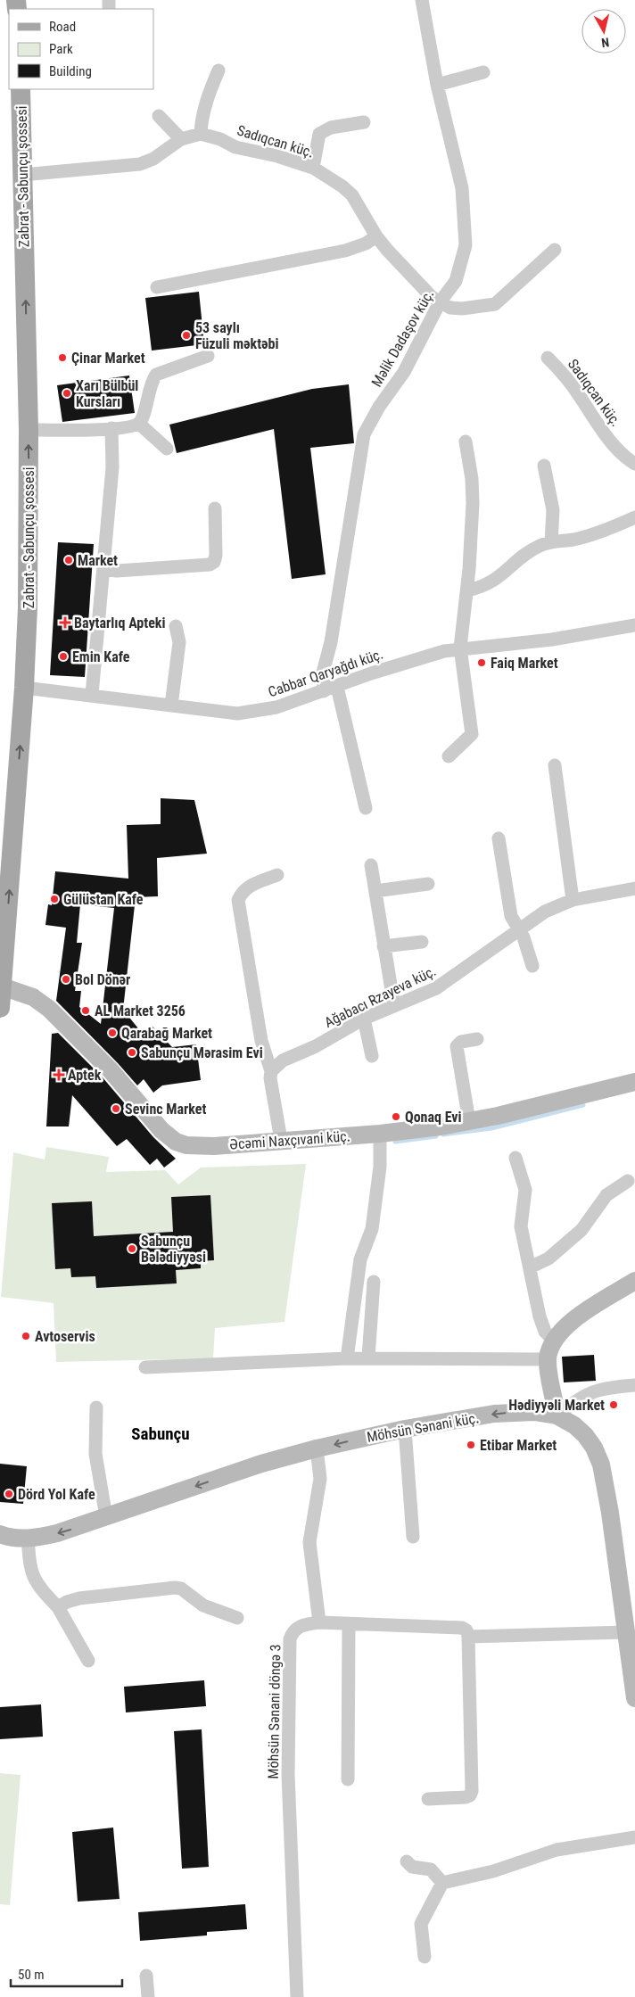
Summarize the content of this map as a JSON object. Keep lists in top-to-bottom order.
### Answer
{
  "streets": {
    "main road": ["Zabrat - Sabunçu şossesi"],
    "street": [
      "Sadıqcan küç.",
      "Məlik Dadaşov küç.",
      "Cabbar Qaryağdı küç.",
      "Ağabacı Rzayeva küç.",
      "Əcəmi Naxçıvani küç.",
      "Möhsün Sənani küç.",
      "Möhsün Sənani döngə 3"
    ]
  },
  "crossings": [
    ["Sadıqcan küç.", "Məlik Dadaşov küç."],
    ["Zabrat - Sabunçu şossesi", "Cabbar Qaryağdı küç."],
    ["Zabrat - Sabunçu şossesi", "Əcəmi Naxçıvani küç."],
    ["Məlik Dadaşov küç.", "Cabbar Qaryağdı küç."]
  ],
  "one_way": ["Zabrat - Sabunçu şossesi"],
  "districts": ["Sabunçu"],
  "places": {
    "other": [
      "53 saylı Füzuli məktəbi",
      "Çinar Market",
      "Xarı Bülbül Kursları",
      "Market",
      "Emin Kafe",
      "Faiq Market",
      "Gülüstan Kafe",
      "Bol Dönər",
      "AL Market 3256",
      "Qarabağ Market",
      "Sabunçu Mərasim Evi",
      "Sevinc Market",
      "Qonaq Evi",
      "Sabunçu Bələdiyyəsi",
      "Avtoservis",
      "Hədiyyəli Market",
      "Etibar Market",
      "Dörd Yol Kafe"
    ],
    "health": ["Baytarlıq Apteki", "Aptek"]
  },
  "legend": ["Road", "Park", "Building"],
  "scale_bar": "50 m",
  "north": "bottom"
}
